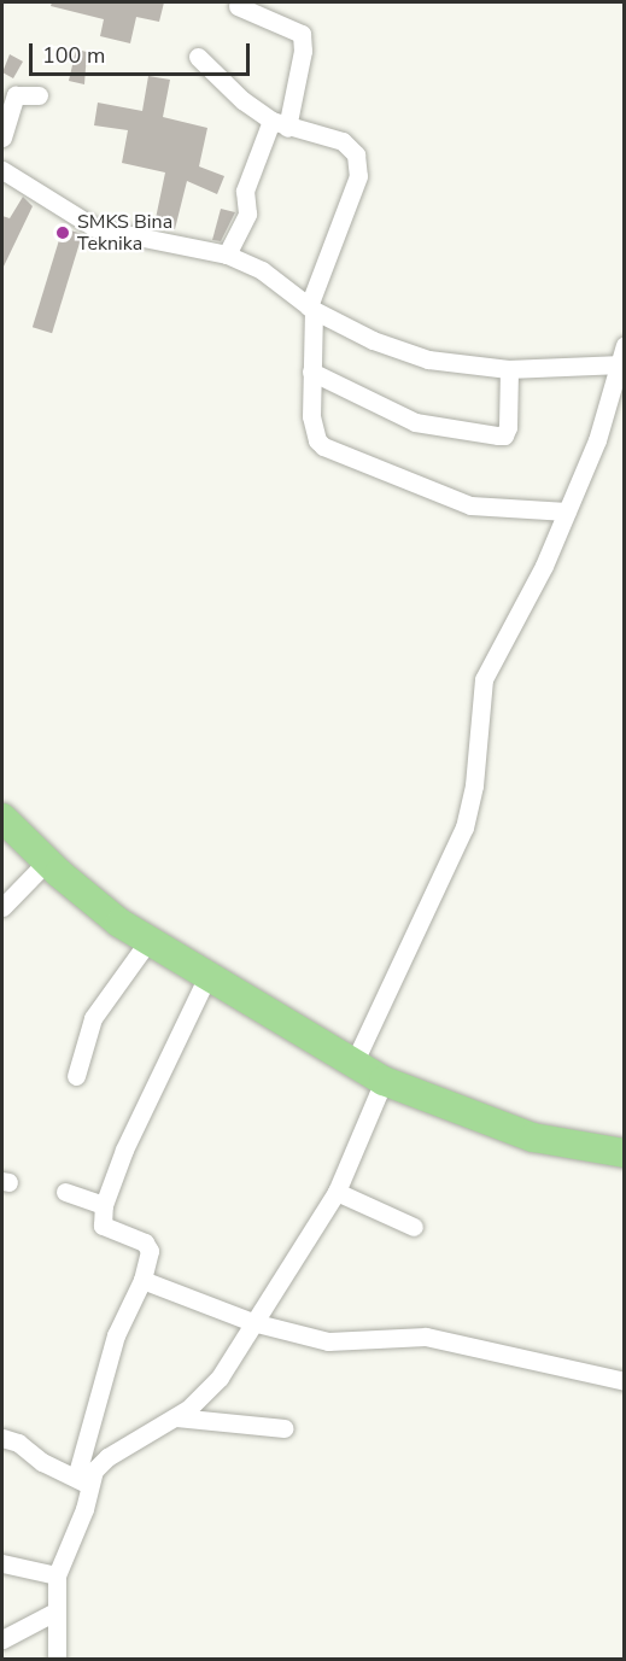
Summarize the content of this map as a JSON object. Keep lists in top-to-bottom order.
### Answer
{
  "places": ["SMKS Bina Teknika"],
  "scale_bar": "100 m"
}
